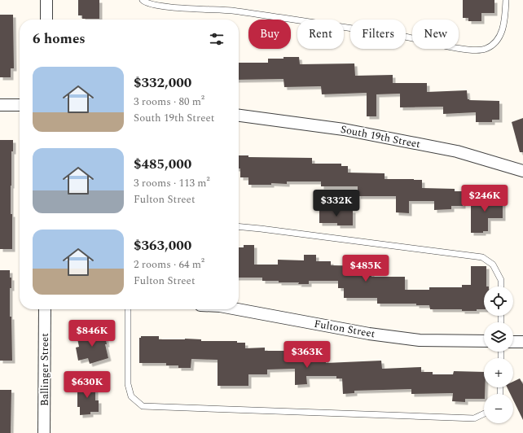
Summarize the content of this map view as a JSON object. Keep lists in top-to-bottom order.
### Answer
{
  "streets": {
    "street": ["South 19th Street", "Fulton Street", "Ballinger Street"]
  },
  "page": {
    "chip": [
      "Buy",
      "Rent",
      "Filters",
      "New"
    ],
    "heading": "6 homes",
    "list": [
      {
        "name": "$332,000",
        "note": "3 rooms · 80 m² · South 19th Street"
      },
      {
        "name": "$485,000",
        "note": "3 rooms · 113 m² · Fulton Street"
      },
      {
        "name": "$363,000",
        "note": "2 rooms · 64 m² · Fulton Street"
      }
    ],
    "price": [
      "$246K",
      "$332K",
      "$485K",
      "$846K",
      "$363K",
      "$630K"
    ],
    "map_buttons": ["+", "−"]
  }
}
